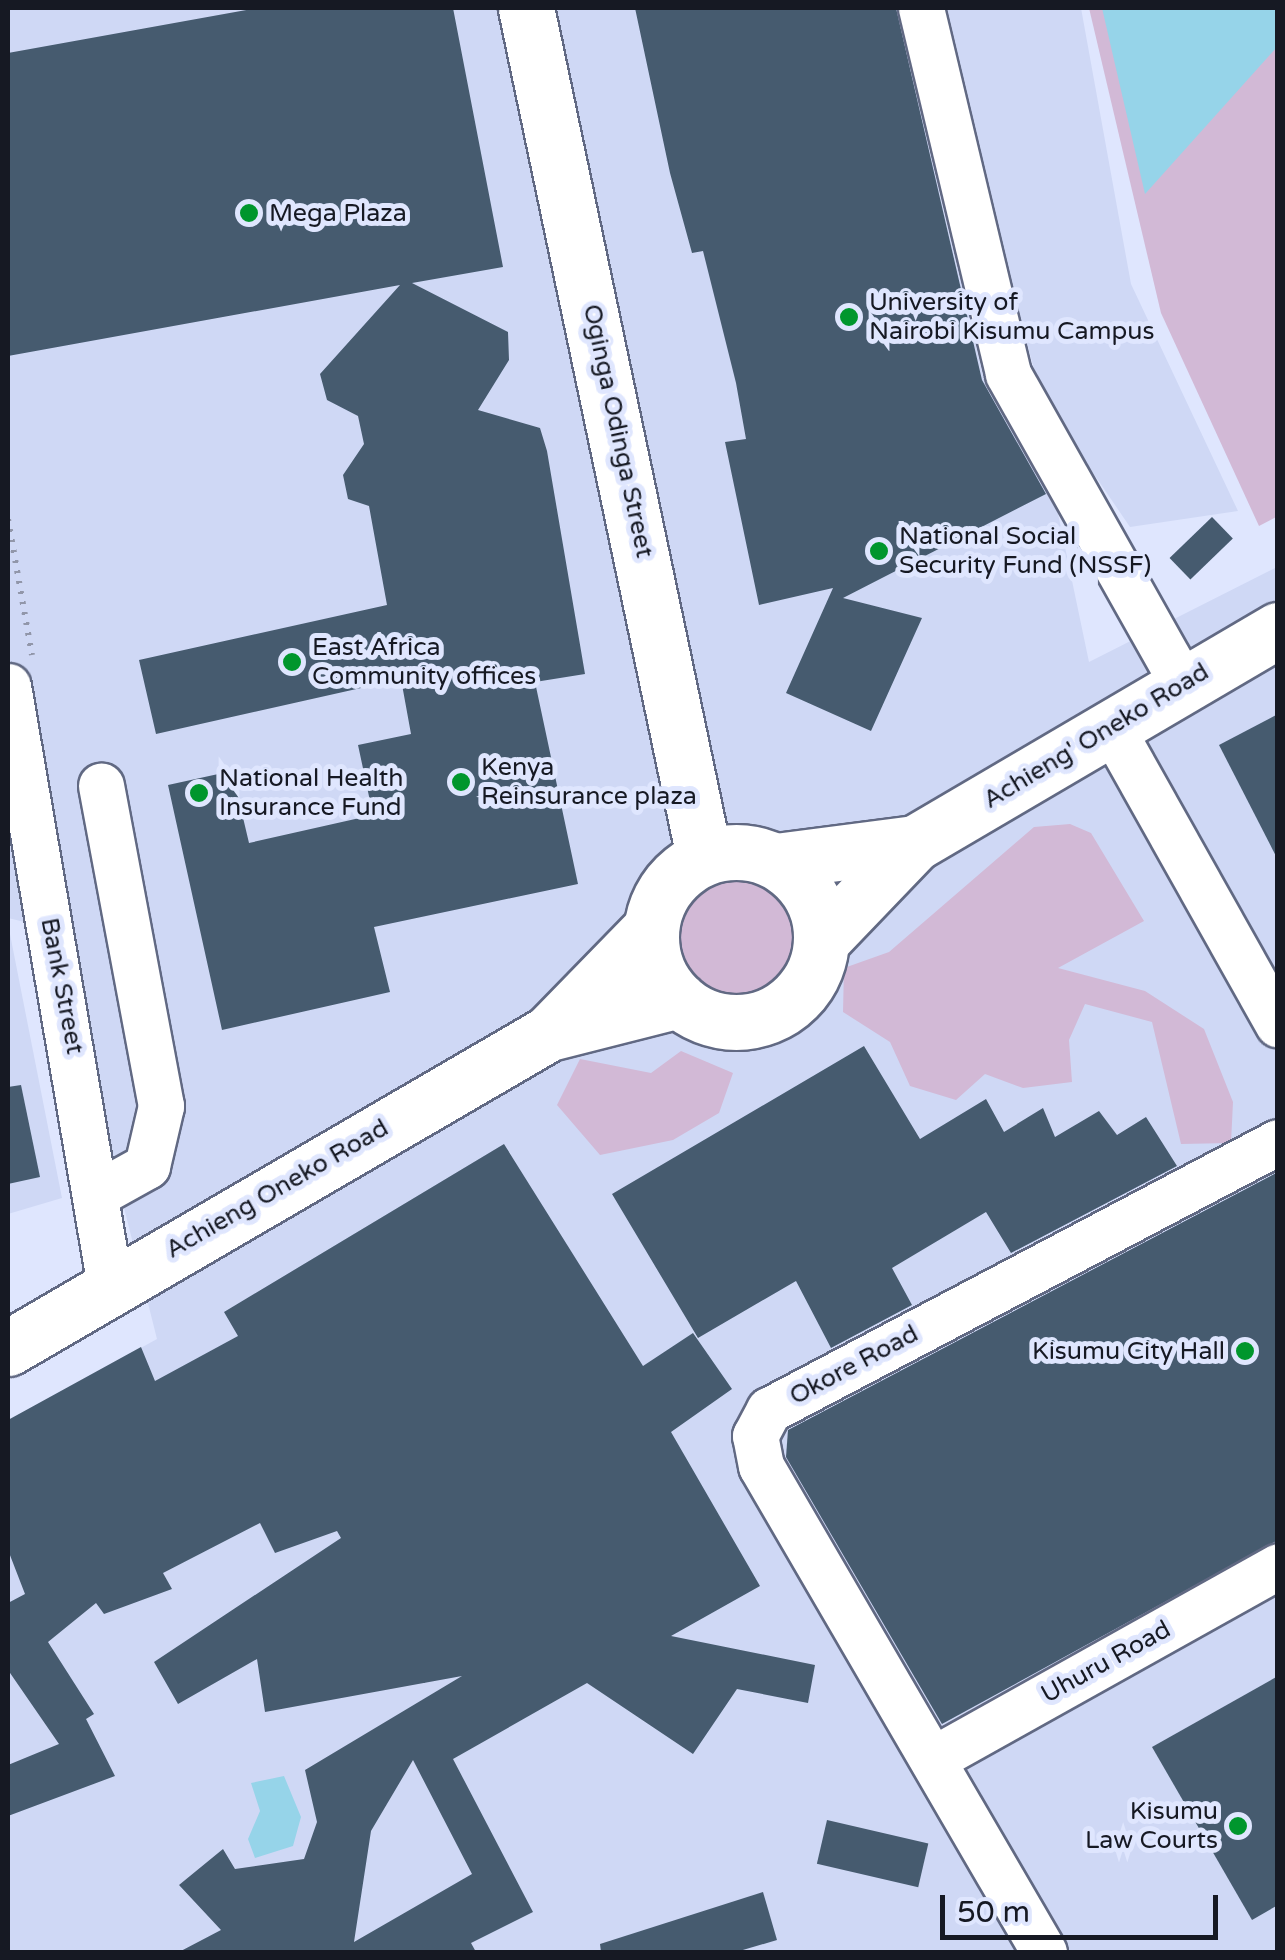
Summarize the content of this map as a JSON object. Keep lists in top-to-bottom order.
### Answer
{
  "streets": {
    "main road": ["Oginga Odinga Street", "Achieng' Oneko Road", "Achieng Oneko Road"],
    "street": ["Bank Street", "Okore Road", "Uhuru Road"]
  },
  "crossings": [
    ["Oginga Odinga Street", "Achieng' Oneko Road"],
    ["Oginga Odinga Street", "Achieng Oneko Road"],
    ["Achieng' Oneko Road", "Achieng Oneko Road"],
    ["Bank Street", "Achieng Oneko Road"],
    ["Okore Road", "Uhuru Road"]
  ],
  "places": [
    "Mega Plaza",
    "University of Nairobi Kisumu Campus",
    "National Social Security Fund (NSSF)",
    "East Africa Community offices",
    "Kenya Reinsurance plaza",
    "National Health Insurance Fund",
    "Kisumu City Hall",
    "Kisumu Law Courts"
  ],
  "scale_bar": "50 m"
}
